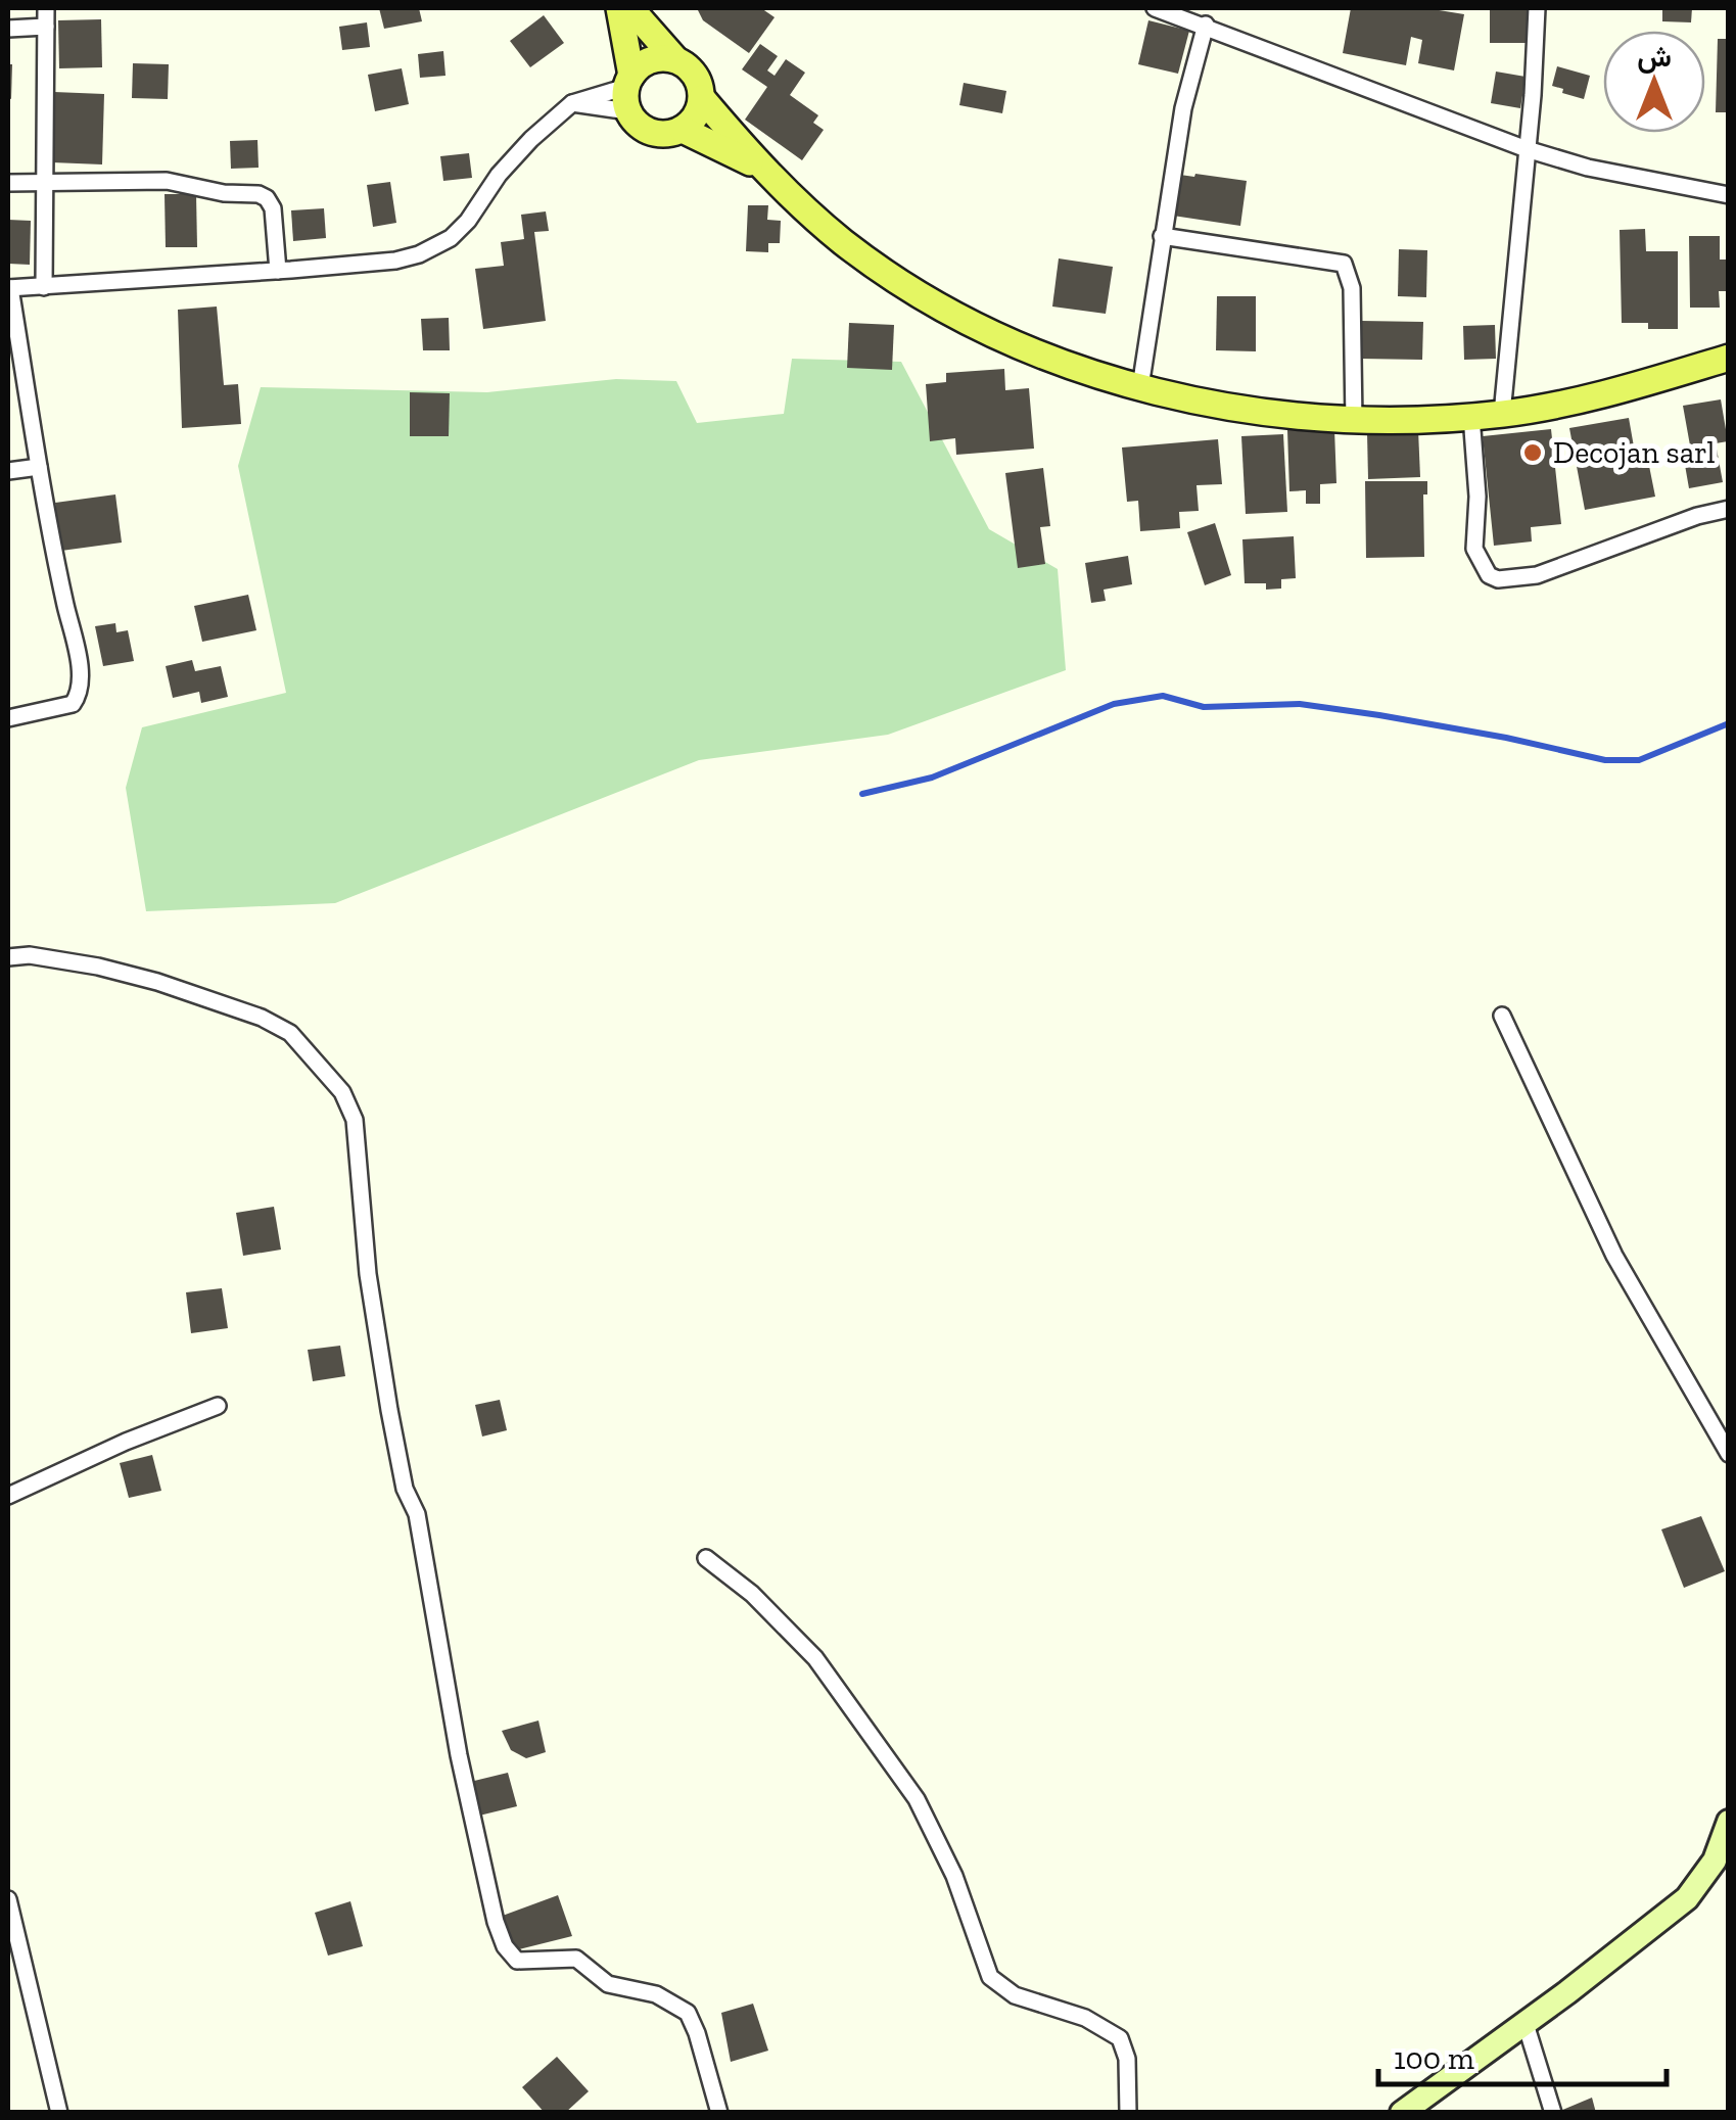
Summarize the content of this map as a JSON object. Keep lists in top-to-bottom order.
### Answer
{
  "places": ["Decojan sarl"],
  "scale_bar": "100 m",
  "north": "top"
}
